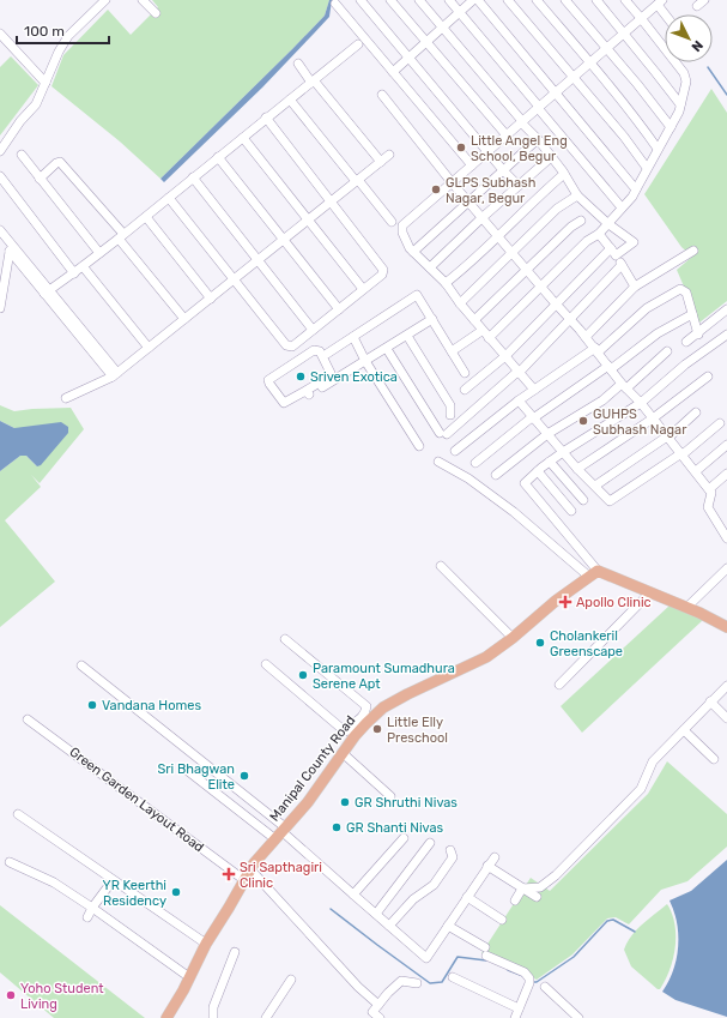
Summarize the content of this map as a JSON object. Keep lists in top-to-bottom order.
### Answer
{
  "streets": {
    "main road": ["Manipal County Road"],
    "street": ["Green Garden Layout Road"]
  },
  "crossings": [
    ["Manipal County Road", "Green Garden Layout Road"]
  ],
  "places": {
    "other": [
      "Little Angel Eng School, Begur",
      "GLPS Subhash Nagar, Begur",
      "Sriven Exotica",
      "GUHPS Subhash Nagar",
      "Cholankeril Greenscape",
      "Paramount Sumadhura Serene Apt",
      "Vandana Homes",
      "Little Elly Preschool",
      "Sri Bhagwan Elite",
      "GR Shruthi Nivas",
      "GR Shanti Nivas",
      "YR Keerthi Residency",
      "Yoho Student Living"
    ],
    "health": ["Apollo Clinic", "Sri Sapthagiri Clinic"]
  },
  "scale_bar": "100 m",
  "north": "bottom right"
}
